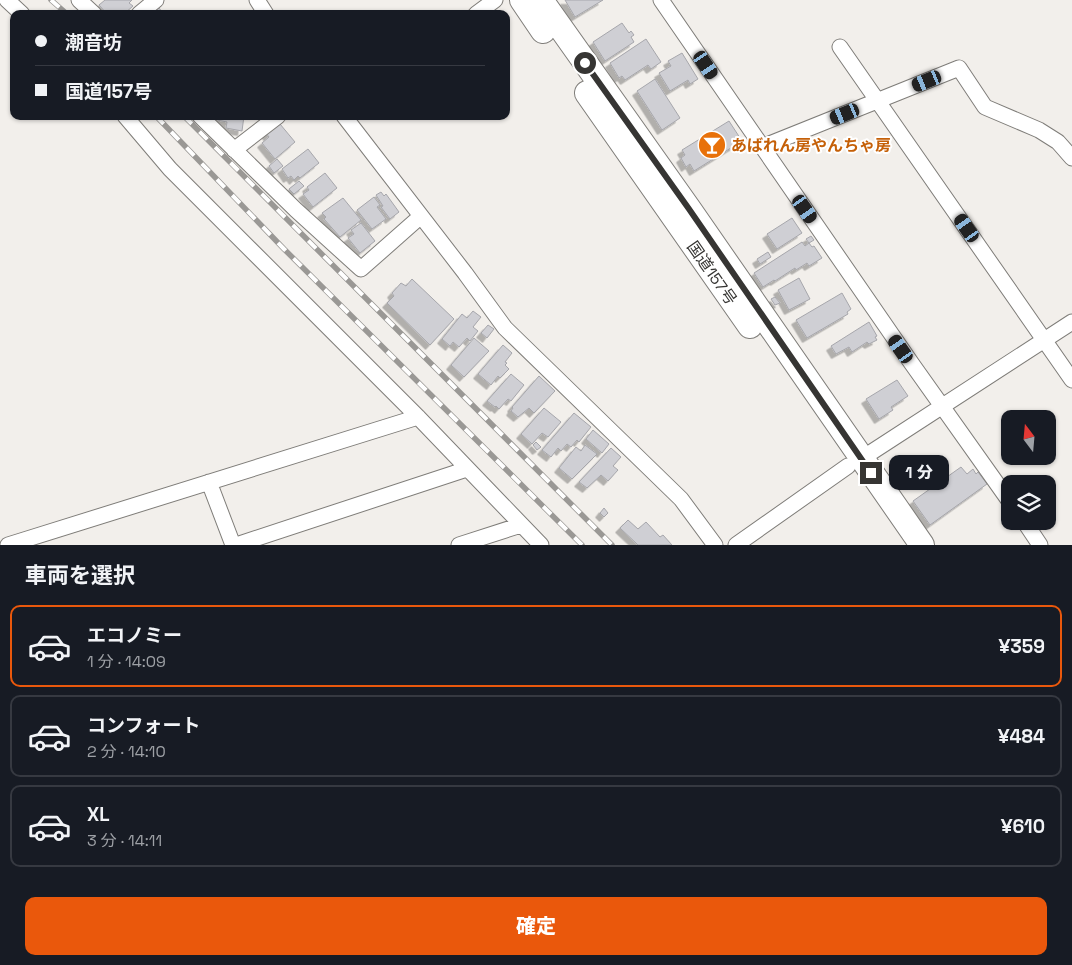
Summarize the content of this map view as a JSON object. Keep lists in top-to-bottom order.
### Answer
{
  "streets": {
    "highway": ["国道157号"]
  },
  "places": {
    "bar": ["あばれん房やんちゃ房"]
  },
  "north": "top",
  "page": {
    "banner": ["潮音坊", "国道157号"],
    "bubble": "1 分",
    "heading": "車両を選択",
    "list": [
      {
        "name": "エコノミー",
        "note": "1 分 · 14:09",
        "value": "¥359"
      },
      {
        "name": "コンフォート",
        "note": "2 分 · 14:10",
        "value": "¥484"
      },
      {
        "name": "XL",
        "note": "3 分 · 14:11",
        "value": "¥610"
      }
    ],
    "buttons": "確定"
  }
}
